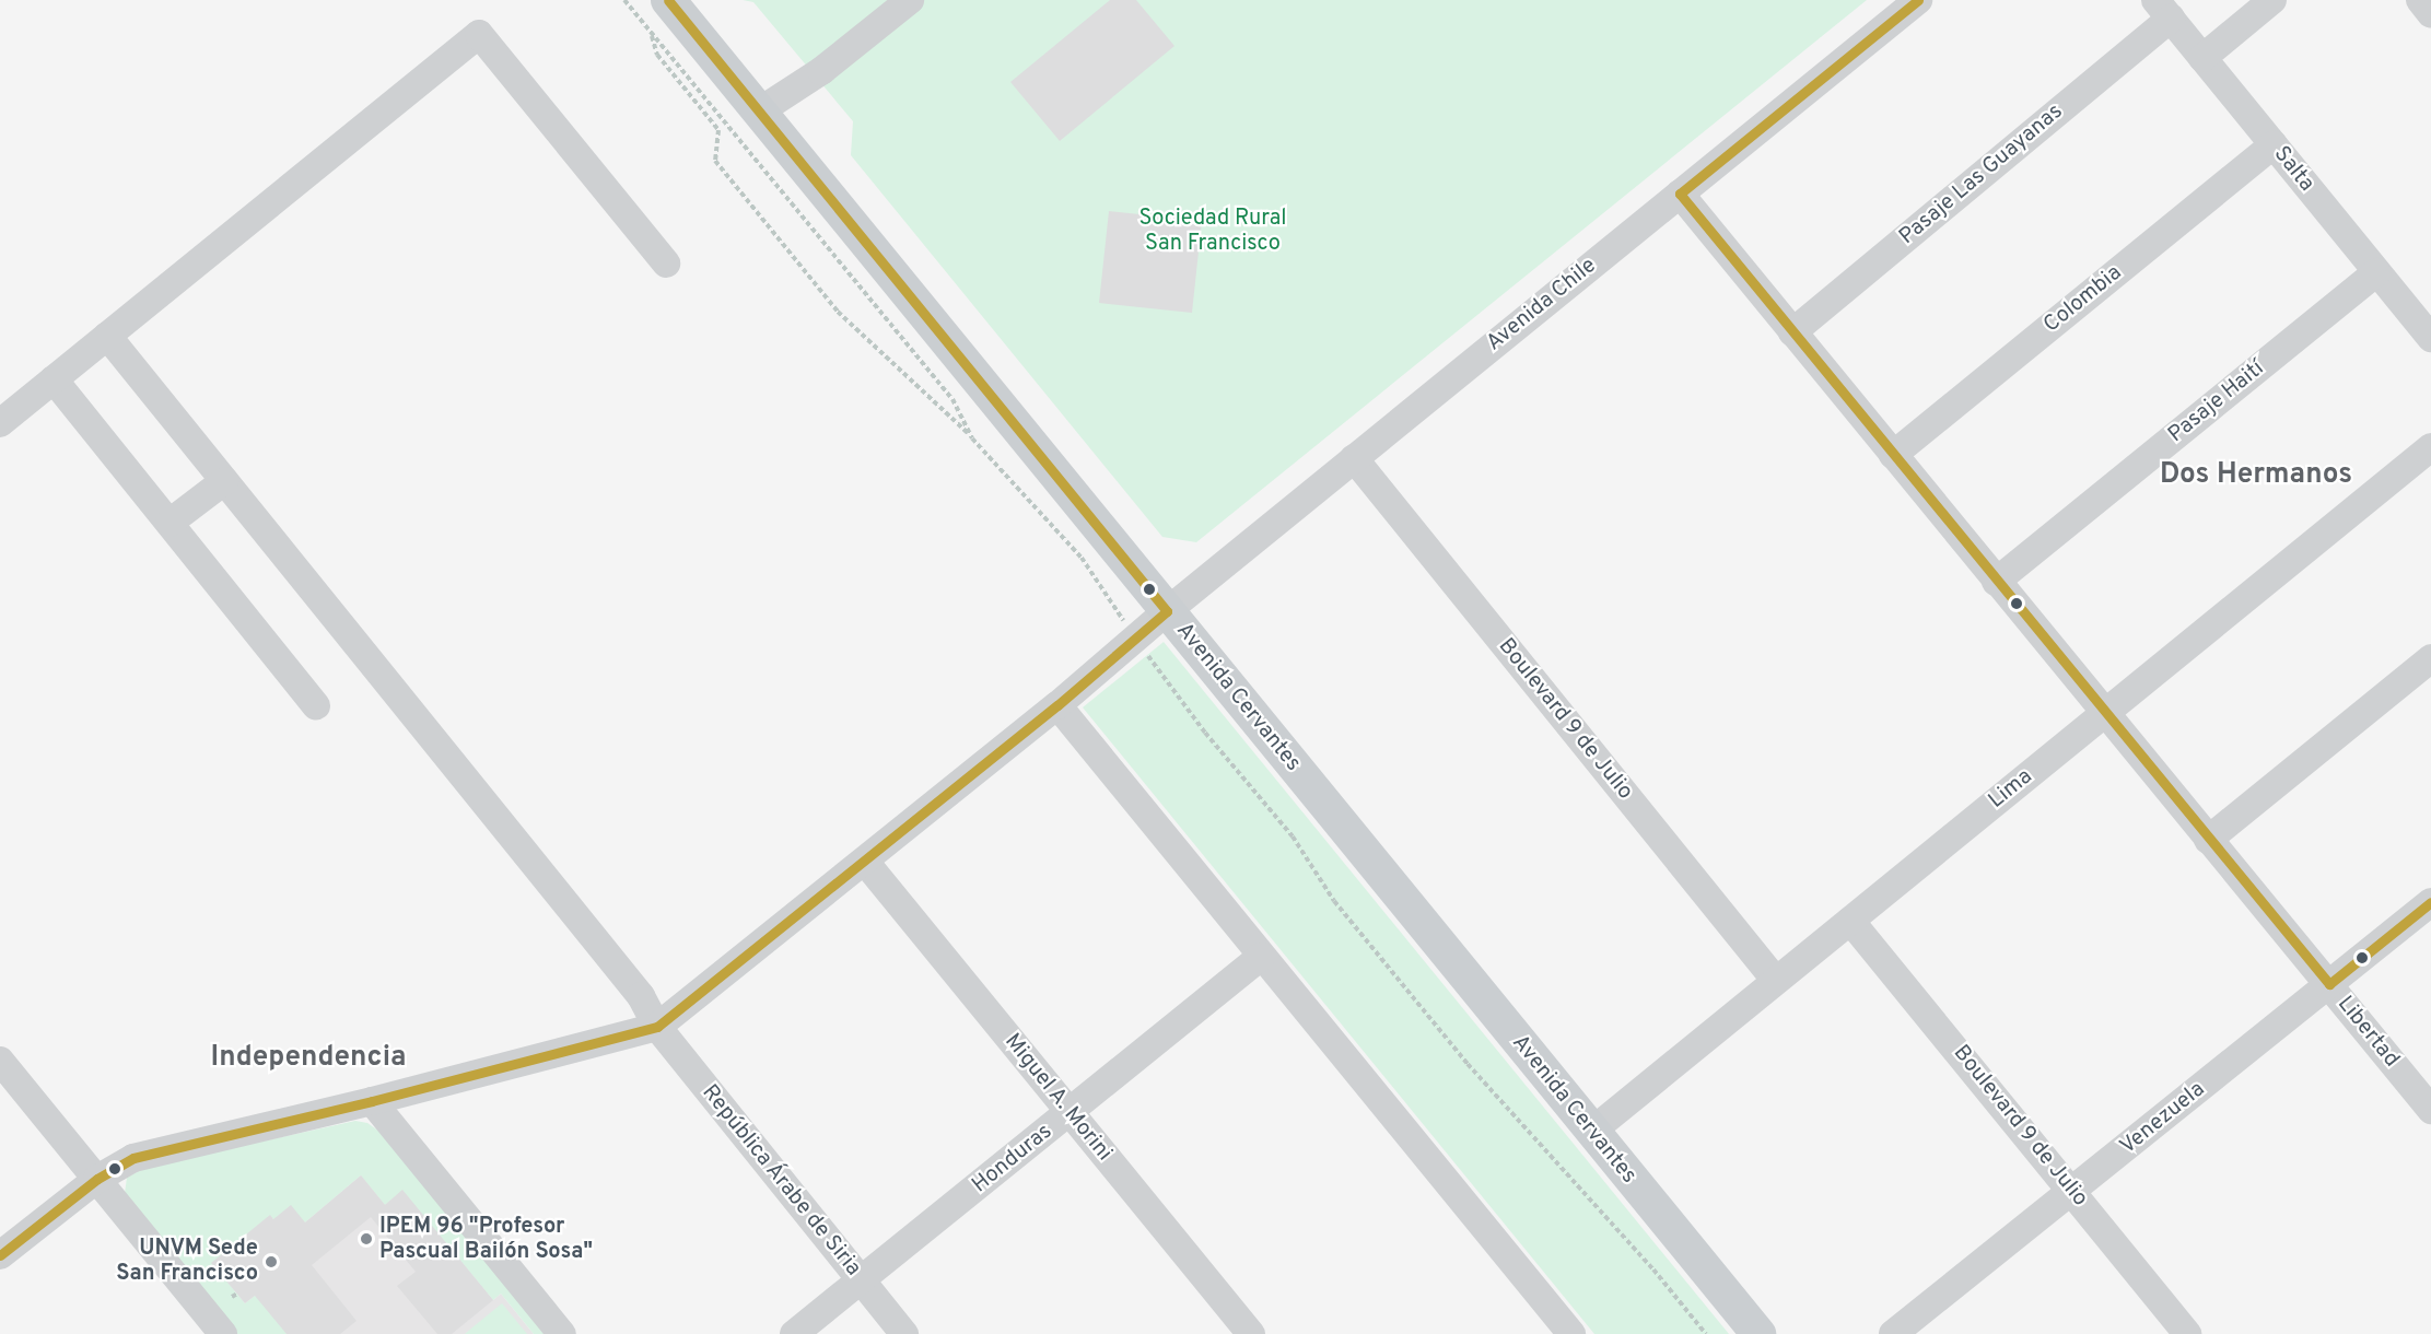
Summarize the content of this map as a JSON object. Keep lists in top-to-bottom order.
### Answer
{
  "streets": {
    "main road": ["Avenida Cervantes"],
    "street": [
      "Salta",
      "Pasaje Las Guayanas",
      "Colombia",
      "Avenida Chile",
      "Pasaje Haití",
      "Boulevard 9 de Julio",
      "Lima",
      "Libertad",
      "Miguel A. Morini",
      "Venezuela",
      "Honduras",
      "República Árabe de Siria"
    ]
  },
  "crossings": [
    ["Salta", "Pasaje Las Guayanas"],
    ["Salta", "Colombia"],
    ["Salta", "Pasaje Haití"],
    ["Pasaje Las Guayanas", "Libertad"],
    ["Colombia", "Libertad"],
    ["Avenida Chile", "Avenida Cervantes"],
    ["Avenida Chile", "Boulevard 9 de Julio"],
    ["Avenida Chile", "Libertad"],
    ["Avenida Chile", "Miguel A. Morini"],
    ["Avenida Chile", "República Árabe de Siria"],
    ["Pasaje Haití", "Libertad"],
    ["Avenida Cervantes", "Lima"],
    ["Boulevard 9 de Julio", "Lima"],
    ["Boulevard 9 de Julio", "Venezuela"],
    ["Lima", "Libertad"],
    ["Libertad", "Venezuela"],
    ["Miguel A. Morini", "Honduras"],
    ["Honduras", "República Árabe de Siria"]
  ],
  "districts": ["Dos Hermanos", "Independencia"],
  "parks": ["Sociedad Rural San Francisco"],
  "places": ["IPEM 96 \"Profesor Pascual Bailón Sosa\"", "UNVM Sede San Francisco"]
}
